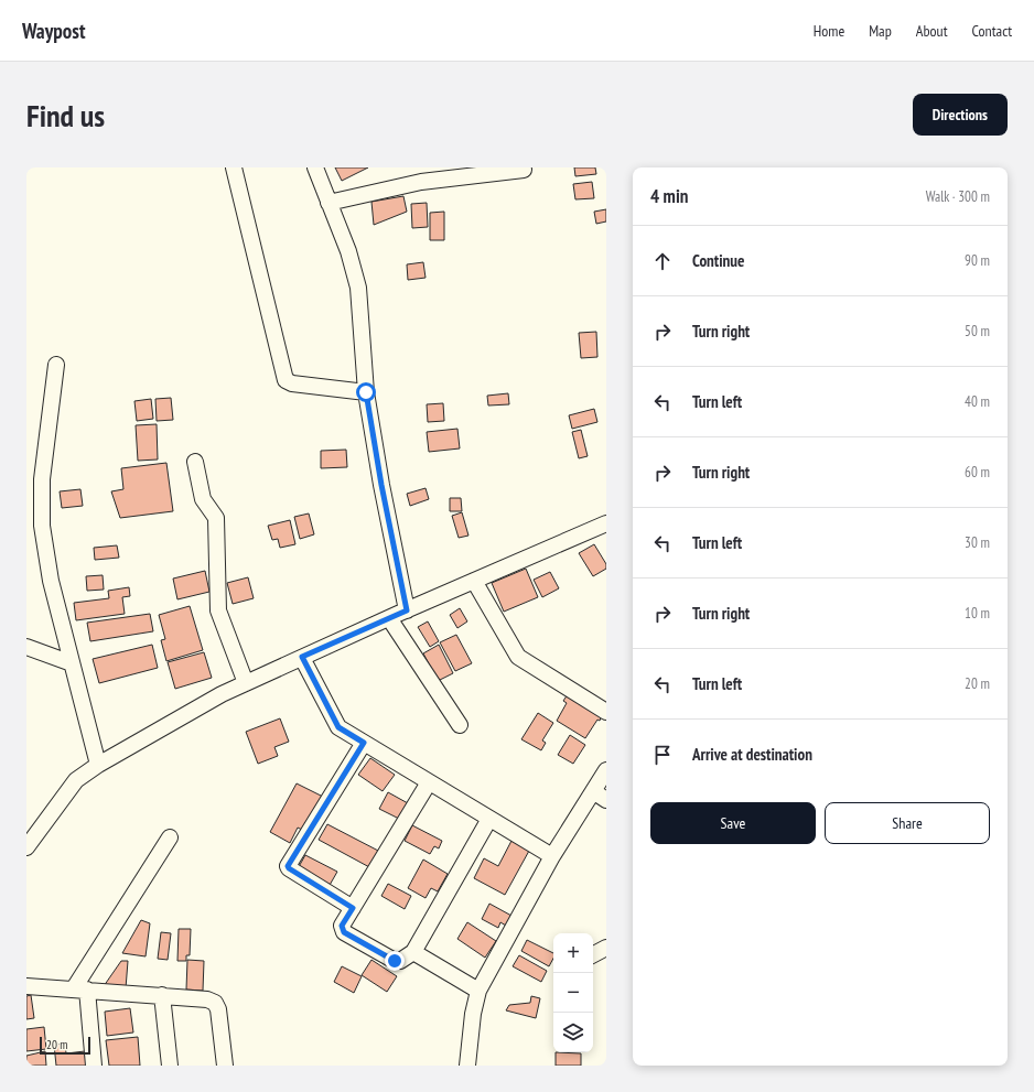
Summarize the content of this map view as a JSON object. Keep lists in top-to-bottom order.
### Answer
{
  "scale_bar": "20 m",
  "page": {
    "header": "Waypost",
    "nav": [
      "Home",
      "Map",
      "About",
      "Contact"
    ],
    "buttons": [
      "Directions",
      ["Save", "Share"]
    ],
    "title": "Find us",
    "heading": ["4 min", "Walk · 300 m"],
    "list": [
      ["Continue", "90 m"],
      ["Turn right", "50 m"],
      ["Turn left", "40 m"],
      ["Turn right", "60 m"],
      ["Turn left", "30 m"],
      ["Turn right", "10 m"],
      ["Turn left", "20 m"],
      "Arrive at destination"
    ],
    "map_buttons": ["+", "−"],
    "scale": "20 m"
  }
}
